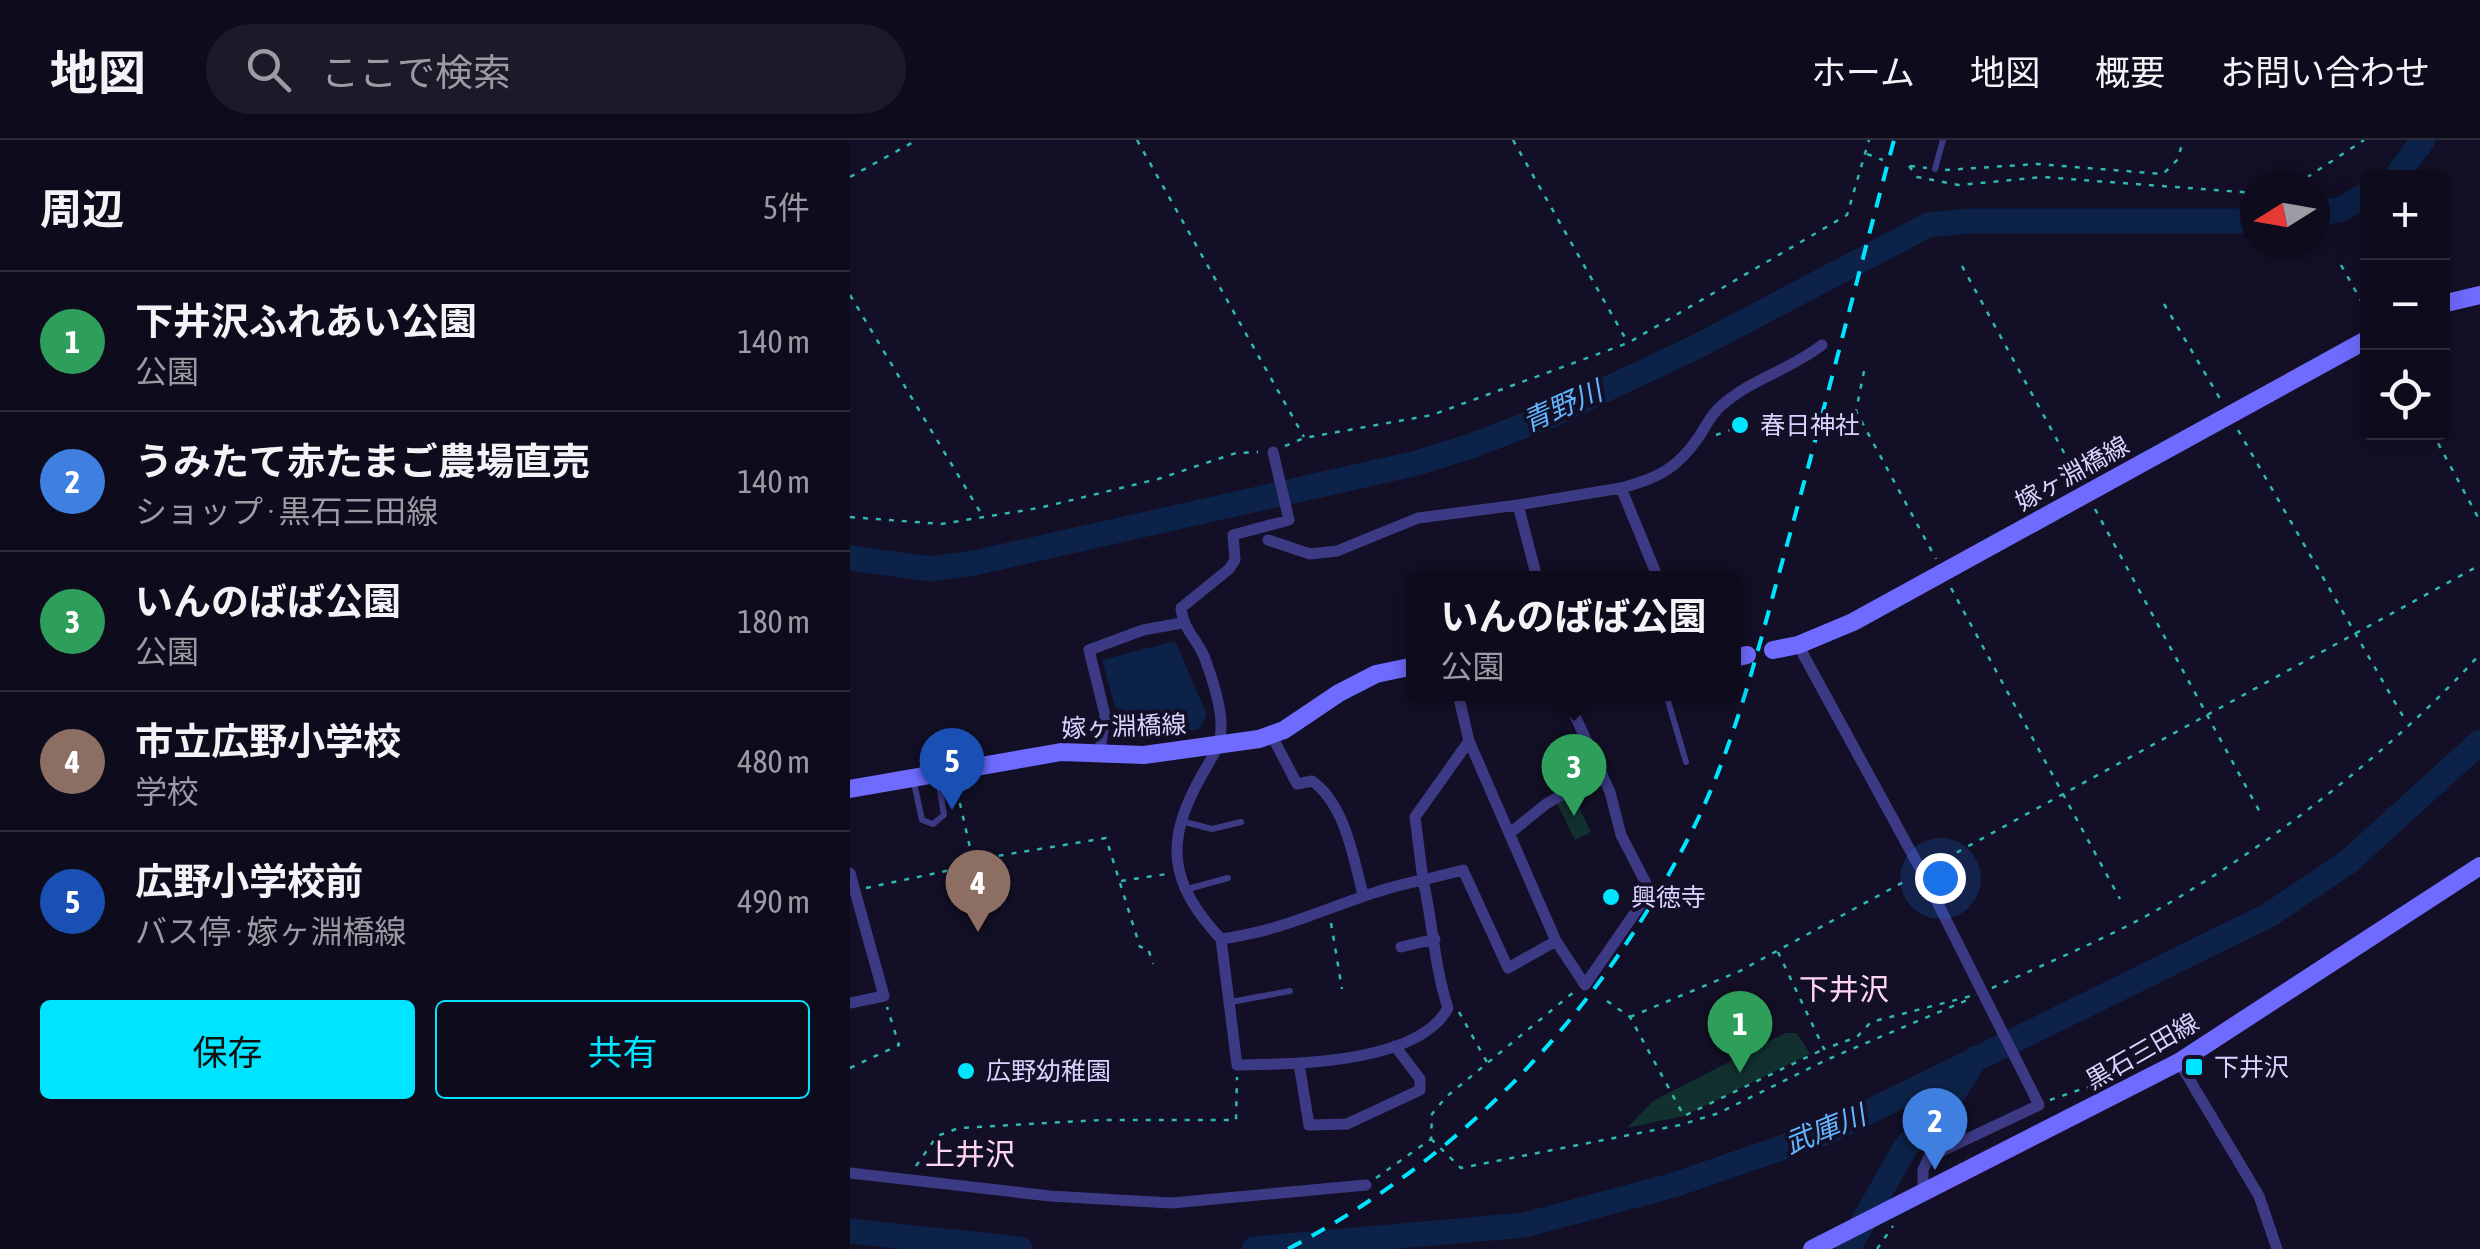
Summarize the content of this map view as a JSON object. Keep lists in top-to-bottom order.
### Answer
{
  "streets": {
    "street": ["嫁ヶ淵橋線", "黒石三田線"]
  },
  "districts": ["下井沢", "上井沢"],
  "water": ["青野川", "武庫川"],
  "places": {
    "other": ["春日神社", "興徳寺", "広野幼稚園"],
    "transit": ["下井沢"]
  },
  "north": "left",
  "page": {
    "header": "地図",
    "search": "ここで検索",
    "nav": [
      "ホーム",
      "地図",
      "概要",
      "お問い合わせ"
    ],
    "heading": ["周辺", "5件"],
    "map_buttons": ["+", "−"],
    "list": [
      {
        "mark": "1",
        "name": "下井沢ふれあい公園",
        "note": "公園",
        "value": "140 m"
      },
      {
        "mark": "2",
        "name": "うみたて赤たまご農場直売",
        "note": "ショップ · 黒石三田線",
        "value": "140 m"
      },
      {
        "mark": "3",
        "name": "いんのばば公園",
        "note": "公園",
        "value": "180 m"
      },
      {
        "mark": "4",
        "name": "市立広野小学校",
        "note": "学校",
        "value": "480 m"
      },
      {
        "mark": "5",
        "name": "広野小学校前",
        "note": "バス停 · 嫁ヶ淵橋線",
        "value": "490 m"
      }
    ],
    "popup": ["いんのばば公園", "公園"],
    "pins": [
      "5",
      "3",
      "4",
      "1",
      "2"
    ],
    "buttons": ["保存", "共有"]
  }
}
